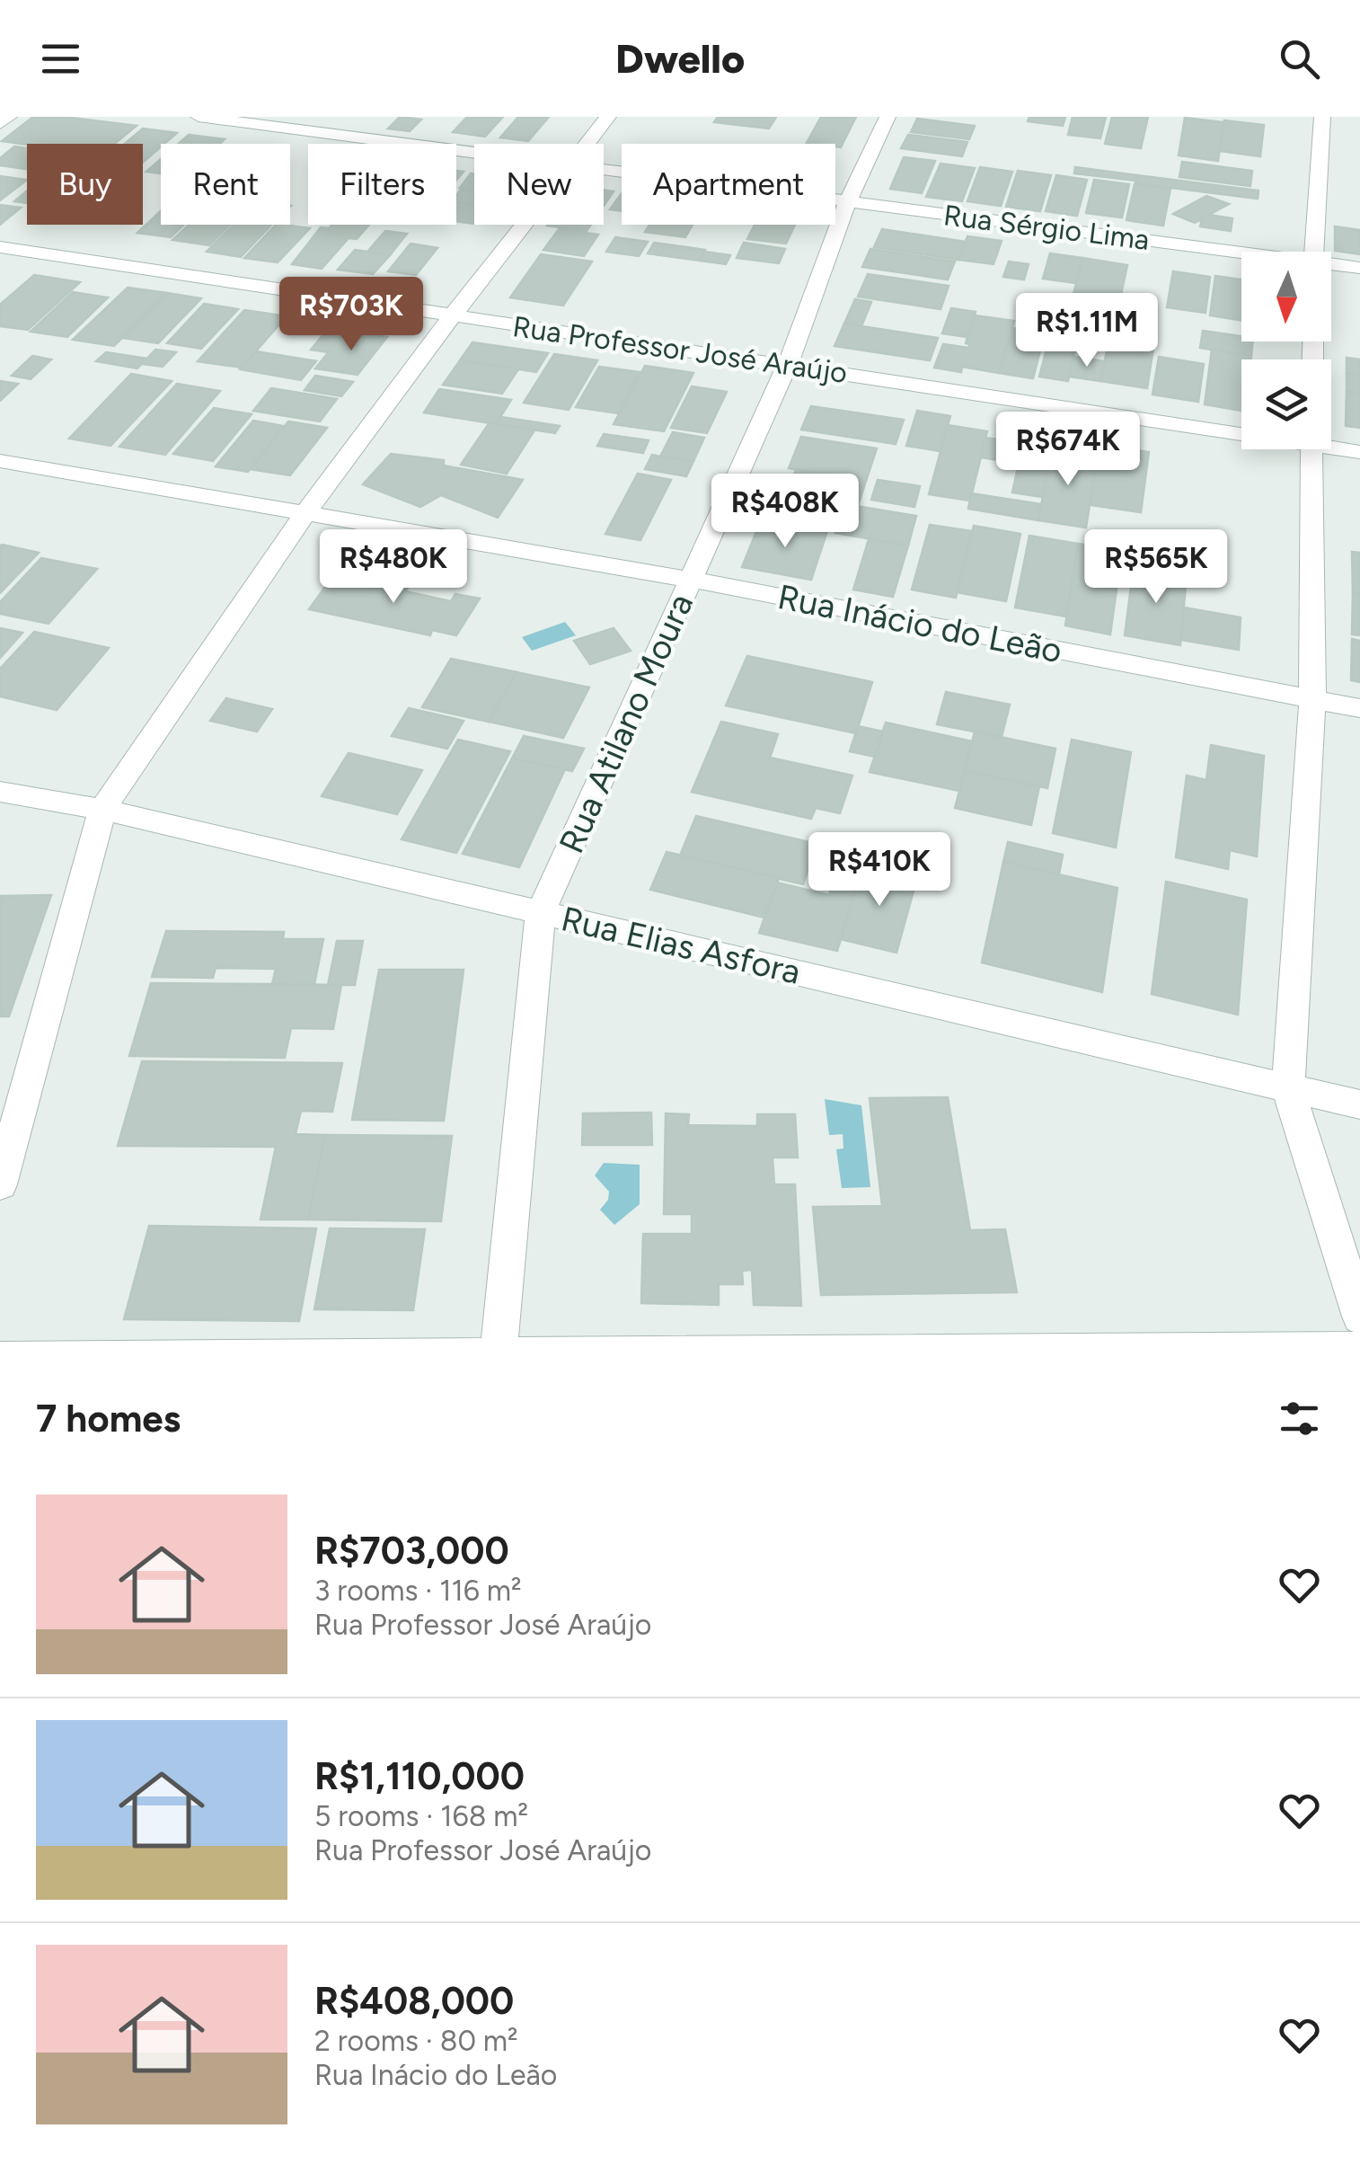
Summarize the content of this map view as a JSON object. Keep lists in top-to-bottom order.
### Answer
{
  "streets": {
    "street": [
      "Rua Sérgio Lima",
      "Rua Professor José Araújo",
      "Rua Inácio do Leão",
      "Rua Atilano Moura",
      "Rua Elias Asfora"
    ]
  },
  "crossings": [
    ["Rua Sérgio Lima", "Rua Atilano Moura"],
    ["Rua Professor José Araújo", "Rua Atilano Moura"],
    ["Rua Inácio do Leão", "Rua Atilano Moura"],
    ["Rua Atilano Moura", "Rua Elias Asfora"]
  ],
  "north": "bottom",
  "page": {
    "header": "Dwello",
    "chip": [
      "Buy",
      "Rent",
      "Filters",
      "New",
      "Apartment"
    ],
    "price": [
      "R$703K",
      "R$1.11M",
      "R$674K",
      "R$408K",
      "R$480K",
      "R$565K",
      "R$410K"
    ],
    "heading": "7 homes",
    "list": [
      {
        "name": "R$703,000",
        "note": "3 rooms · 116 m² · Rua Professor José Araújo"
      },
      {
        "name": "R$1,110,000",
        "note": "5 rooms · 168 m² · Rua Professor José Araújo"
      },
      {
        "name": "R$408,000",
        "note": "2 rooms · 80 m² · Rua Inácio do Leão"
      }
    ]
  }
}
